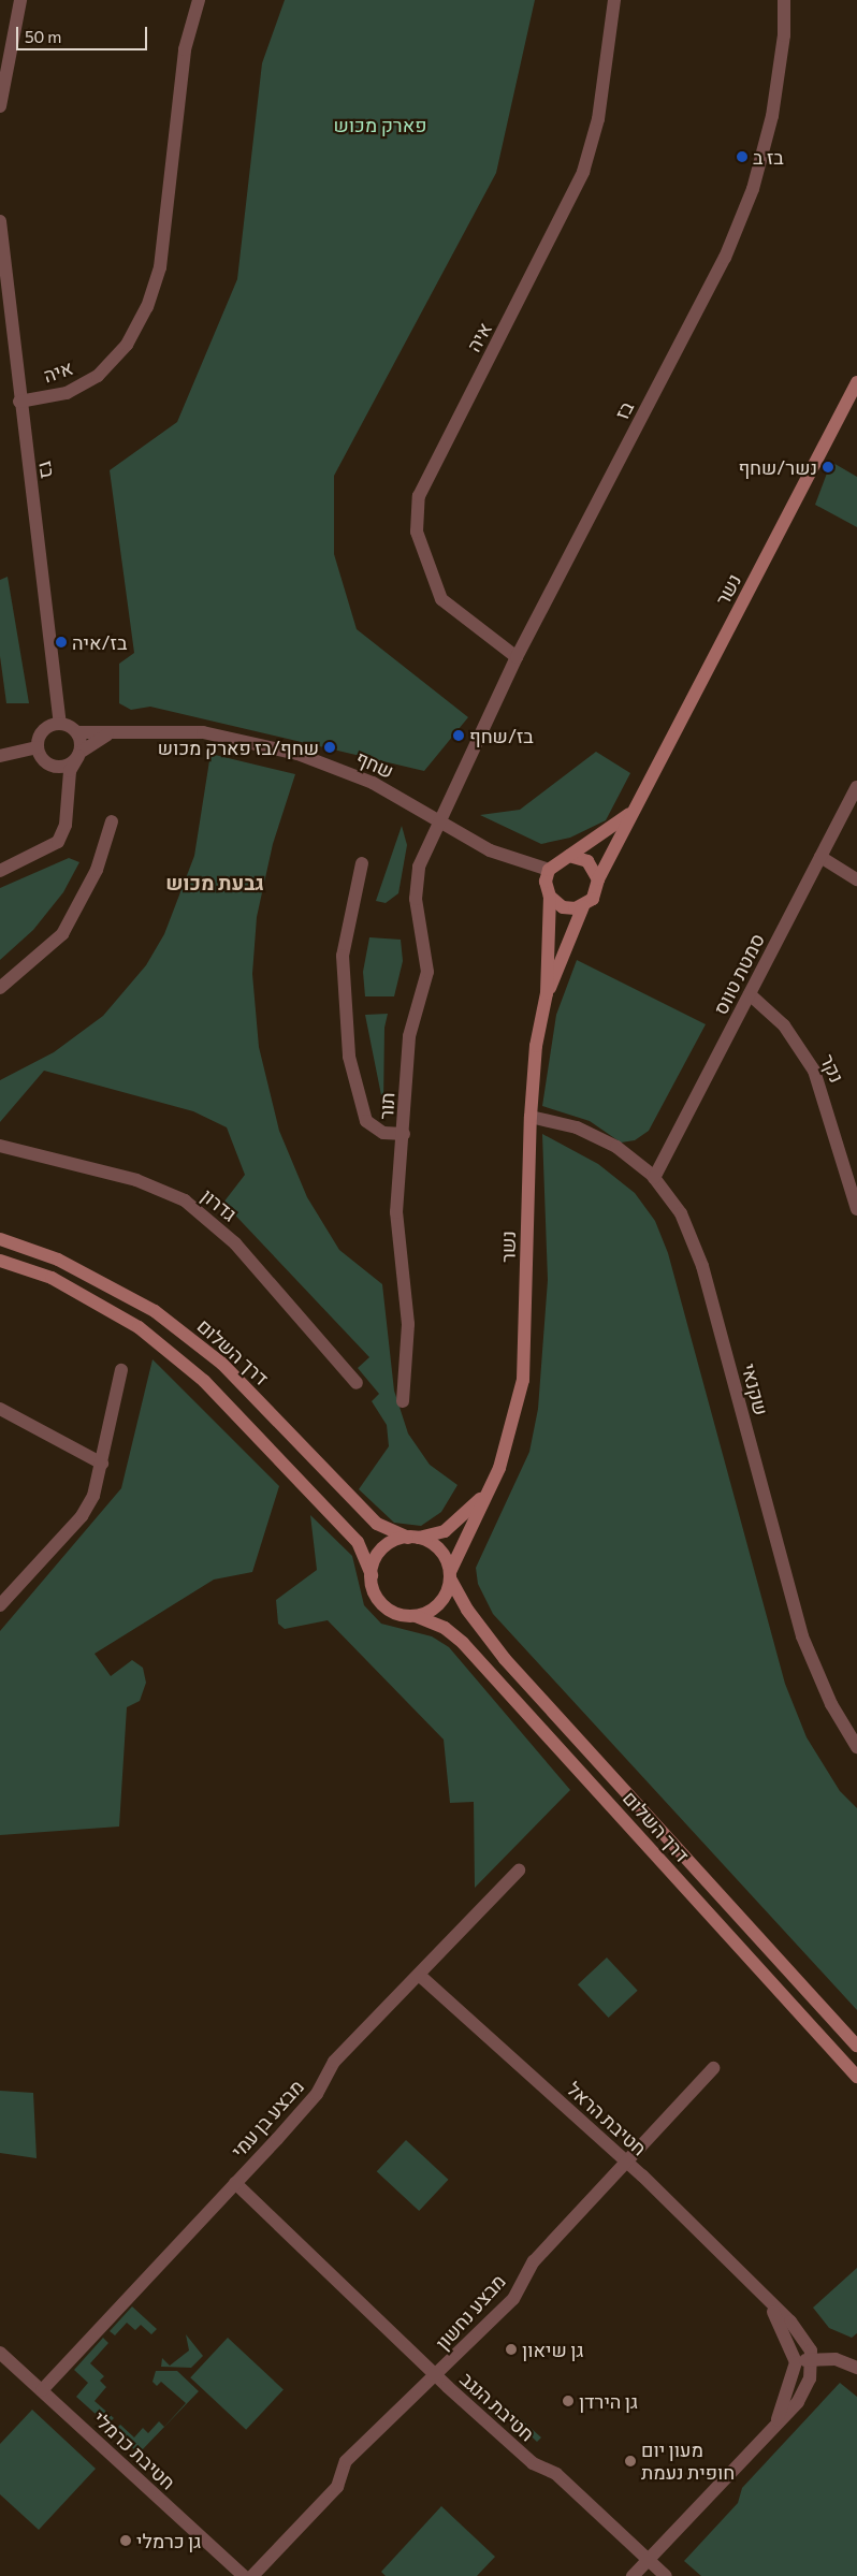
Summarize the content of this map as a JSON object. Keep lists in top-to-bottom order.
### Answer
{
  "streets": {
    "street": [
      "איה",
      "בז",
      "נשר",
      "שחף",
      "סמטת טווס",
      "נקר",
      "תור",
      "גדרון",
      "דרך השלום",
      "שקנאי",
      "מבצע בן עמי",
      "חטיבת הראל",
      "מבצע נחשון",
      "חטיבת הנגב",
      "חטיבת כרמלי"
    ]
  },
  "crossings": [
    ["איה", "בז"],
    ["בז", "שחף"],
    ["בז", "תור"],
    ["נשר", "שחף"],
    ["נשר", "דרך השלום"],
    ["נשר", "שקנאי"],
    ["שחף", "תור"],
    ["סמטת טווס", "נקר"],
    ["סמטת טווס", "שקנאי"],
    ["מבצע בן עמי", "חטיבת הראל"],
    ["מבצע בן עמי", "חטיבת הנגב"],
    ["מבצע בן עמי", "חטיבת כרמלי"],
    ["חטיבת הראל", "מבצע נחשון"],
    ["מבצע נחשון", "חטיבת הנגב"]
  ],
  "districts": ["גבעת מכוש"],
  "parks": ["פארק מכוש"],
  "places": [
    "בז ב",
    "נשר/שחף",
    "בז/איה",
    "בז/שחף",
    "שחף/בז פארק מכוש",
    "גן שיאון",
    "גן הירדן",
    "מעון יום חופית נעמת",
    "גן כרמלי"
  ],
  "scale_bar": "50 m"
}
